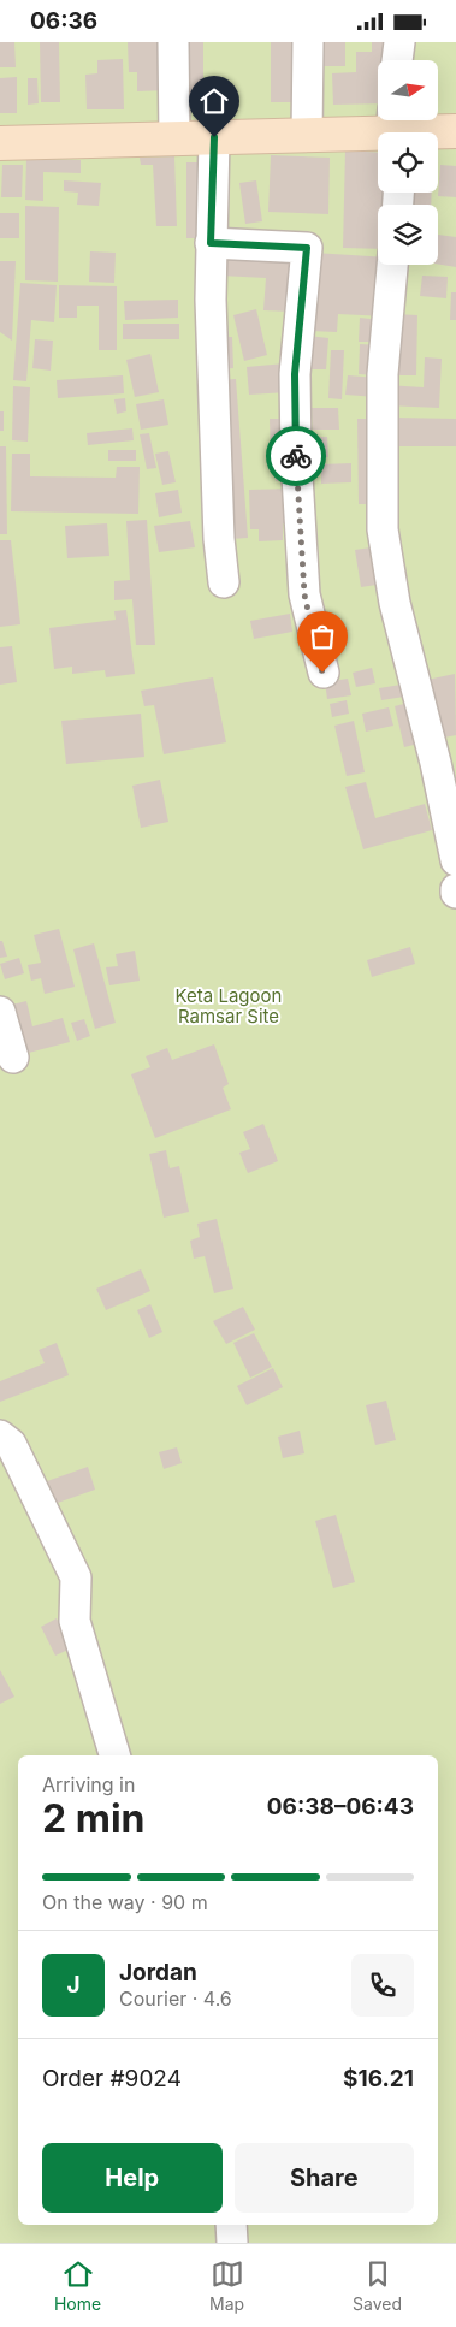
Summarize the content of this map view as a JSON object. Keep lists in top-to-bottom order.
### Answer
{
  "parks": ["Keta Lagoon Ramsar Site"],
  "north": "right",
  "page": {
    "status": "06:36",
    "heading": ["2 min", "Arriving in", "06:38–06:43"],
    "panel": [
      "Jordan",
      "Courier · 4.6",
      "Order #9024",
      "$16.21"
    ],
    "bar": "On the way · 90 m",
    "round": "J",
    "buttons": ["Help", "Share"],
    "tabs": ["Home", "Map", "Saved"]
  }
}
